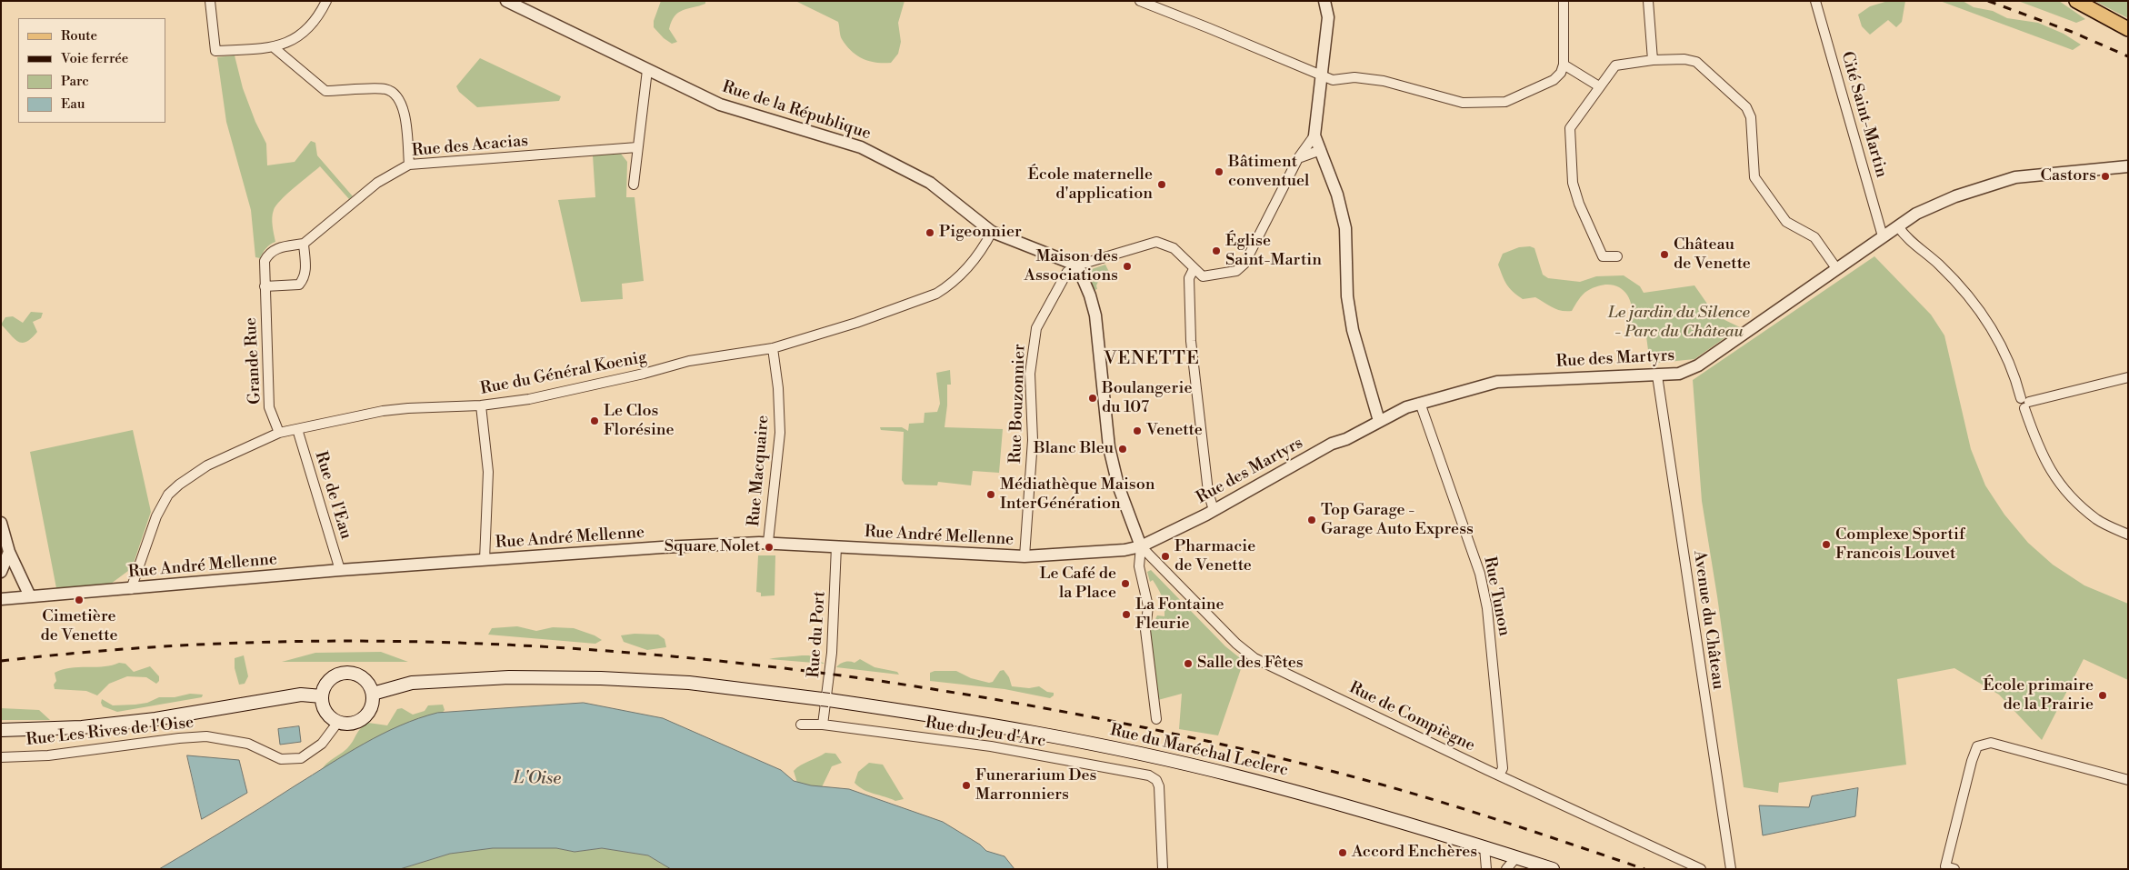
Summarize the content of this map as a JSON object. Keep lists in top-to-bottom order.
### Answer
{
  "streets": {
    "main road": ["Rue du Maréchal Leclerc"],
    "street": [
      "Rue de la République",
      "Cité Saint-Martin",
      "Rue des Acacias",
      "Rue des Martyrs",
      "Grande Rue",
      "Rue du Général Koenig",
      "Rue Bouzonnier",
      "Rue Macquaire",
      "Rue de l'Eau",
      "Rue André Mellenne",
      "Rue Tunon",
      "Avenue du Château",
      "Rue du Port",
      "Rue de Compiègne",
      "Rue Les Rives de l'Oise",
      "Rue du Jeu d'Arc"
    ]
  },
  "crossings": [
    ["Rue de la République", "Rue du Général Koenig"],
    ["Rue de la République", "Rue Bouzonnier"],
    ["Cité Saint-Martin", "Rue des Martyrs"],
    ["Rue des Acacias", "Grande Rue"],
    ["Rue des Martyrs", "Rue André Mellenne"],
    ["Rue des Martyrs", "Rue Tunon"],
    ["Rue des Martyrs", "Avenue du Château"],
    ["Rue des Martyrs", "Rue de Compiègne"],
    ["Grande Rue", "Rue du Général Koenig"],
    ["Rue du Général Koenig", "Rue Macquaire"],
    ["Rue du Général Koenig", "Rue de l'Eau"],
    ["Rue du Général Koenig", "Rue André Mellenne"],
    ["Rue Bouzonnier", "Rue André Mellenne"],
    ["Rue Macquaire", "Rue André Mellenne"],
    ["Rue de l'Eau", "Rue André Mellenne"],
    ["Rue André Mellenne", "Rue du Port"],
    ["Rue André Mellenne", "Rue de Compiègne"],
    ["Rue Tunon", "Rue de Compiègne"],
    ["Rue du Port", "Rue du Jeu d'Arc"],
    ["Rue Les Rives de l'Oise", "Rue du Maréchal Leclerc"]
  ],
  "districts": ["VENETTE"],
  "water": ["L'Oise"],
  "parks": ["Le jardin du Silence - Parc du Château"],
  "places": [
    "Bâtiment conventuel",
    "Castors",
    "École maternelle d'application",
    "Pigeonnier",
    "Église Saint-Martin",
    "Château de Venette",
    "Maison des Associations",
    "Boulangerie du 107",
    "Le Clos Florésine",
    "Venette",
    "Blanc Bleu",
    "Médiathèque Maison InterGénération",
    "Top Garage - Garage Auto Express",
    "Complexe Sportif Francois Louvet",
    "Square Nolet",
    "Pharmacie de Venette",
    "Le Café de la Place",
    "Cimetière de Venette",
    "La Fontaine Fleurie",
    "Salle des Fêtes",
    "École primaire de la Prairie",
    "Funerarium Des Marronniers",
    "Accord Enchères"
  ],
  "legend": [
    "Route",
    "Voie ferrée",
    "Parc",
    "Eau"
  ]
}
